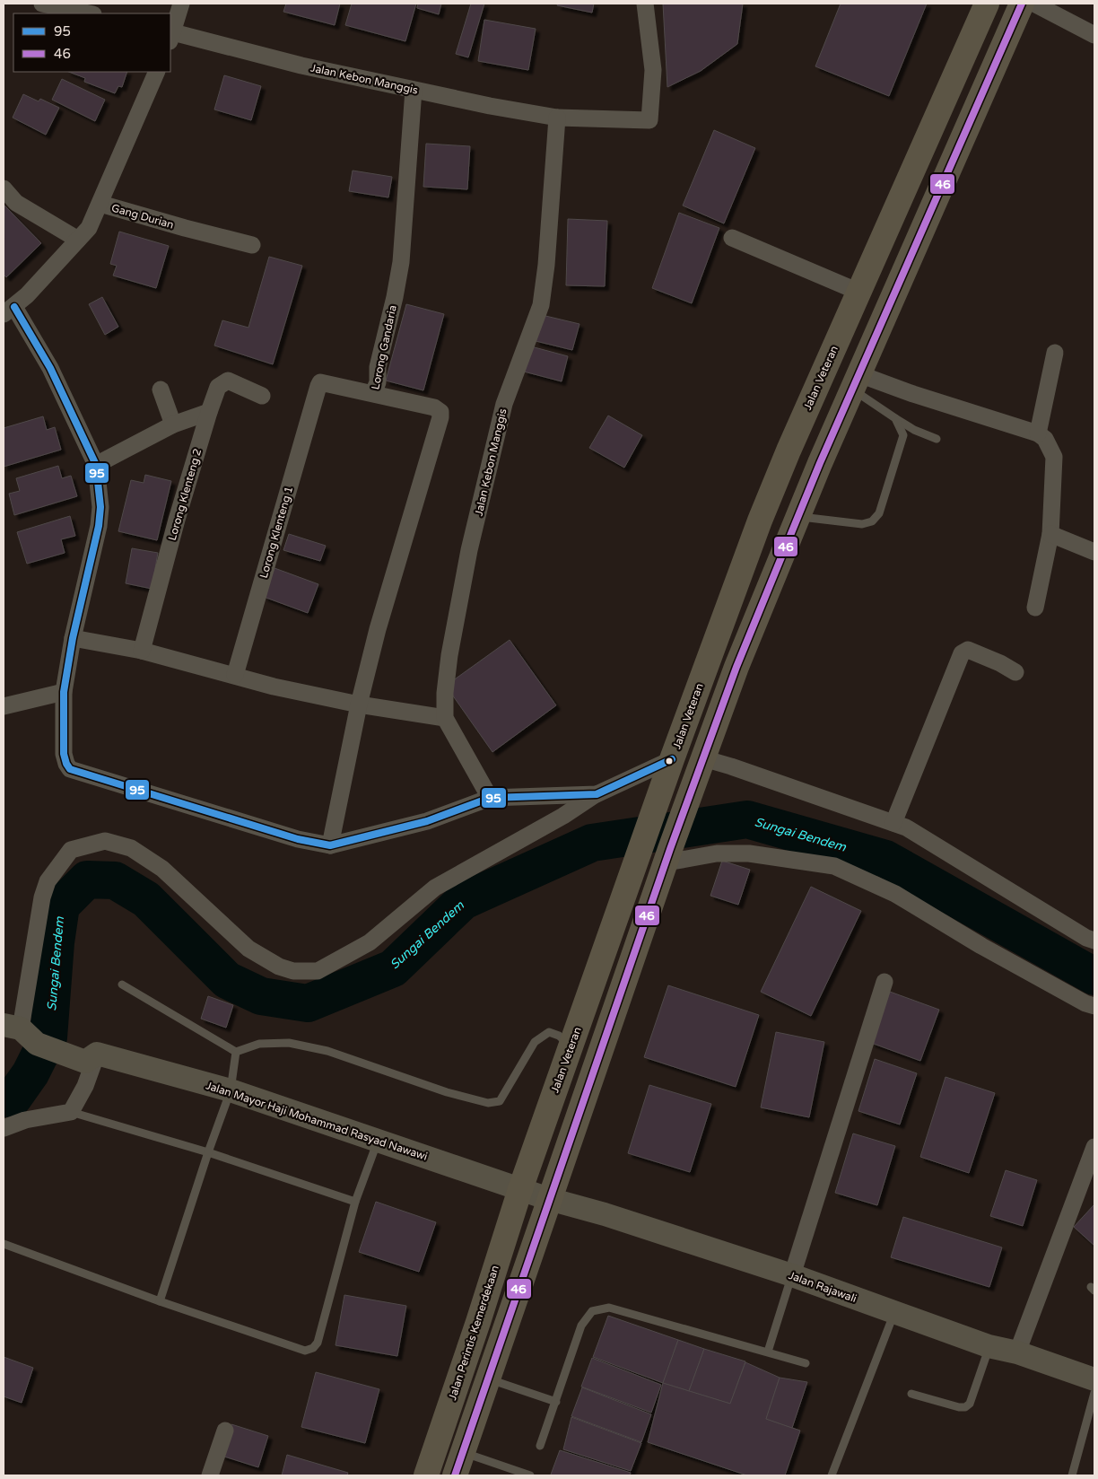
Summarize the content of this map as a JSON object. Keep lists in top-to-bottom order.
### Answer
{
  "streets": {
    "highway": ["Jalan Veteran", "Jalan Perintis Kemerdekaan"],
    "street": [
      "Jalan Kebon Manggis",
      "Gang Durian",
      "Lorong Gandaria",
      "Lorong Klenteng 2",
      "Lorong Klenteng 1",
      "Jalan Mayor Haji Mohammad Rasyad Nawawi",
      "Jalan Rajawali"
    ]
  },
  "crossings": [
    ["Jalan Kebon Manggis", "Lorong Gandaria"],
    ["Lorong Gandaria", "Lorong Klenteng 1"],
    ["Jalan Veteran", "Jalan Mayor Haji Mohammad Rasyad Nawawi"],
    ["Jalan Veteran", "Jalan Perintis Kemerdekaan"],
    ["Jalan Mayor Haji Mohammad Rasyad Nawawi", "Jalan Rajawali"],
    ["Jalan Mayor Haji Mohammad Rasyad Nawawi", "Jalan Perintis Kemerdekaan"]
  ],
  "water": ["Sungai Bendem"],
  "lines": ["transit line 46", "transit line 95"],
  "legend": ["95", "46"]
}
